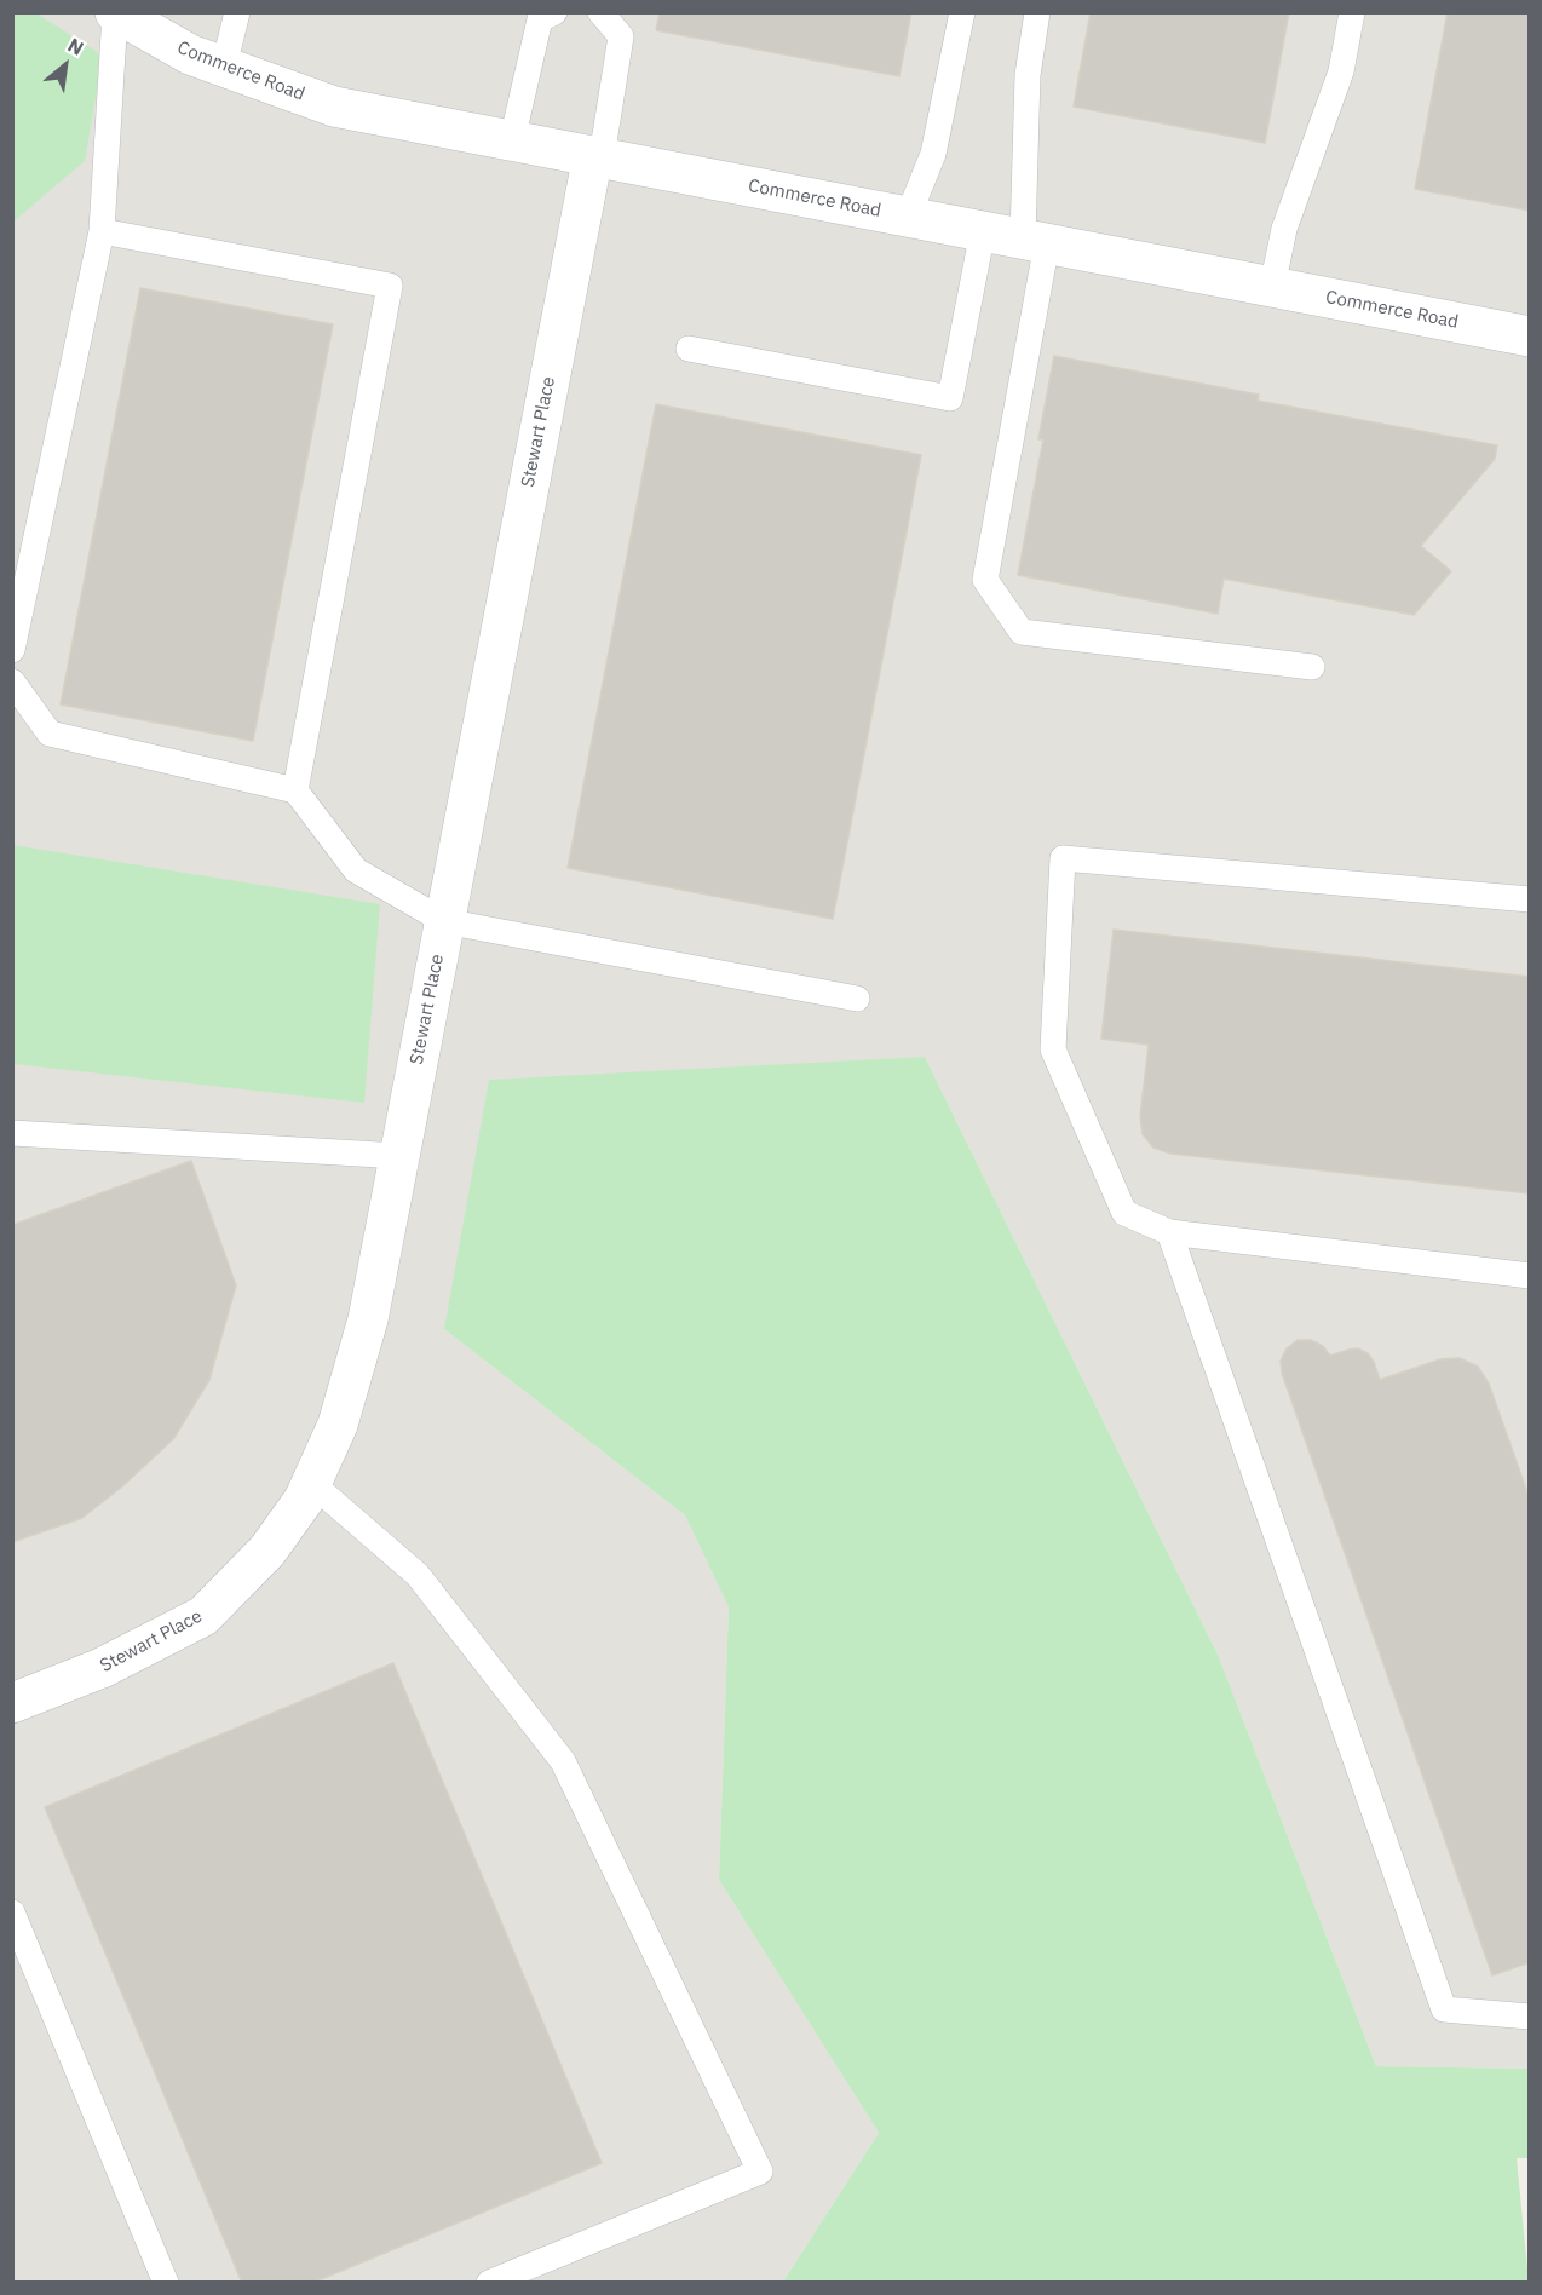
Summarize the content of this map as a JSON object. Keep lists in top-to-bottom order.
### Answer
{
  "streets": {
    "street": ["Commerce Road", "Stewart Place"]
  },
  "crossings": [
    ["Commerce Road", "Stewart Place"]
  ],
  "north": "top right"
}
